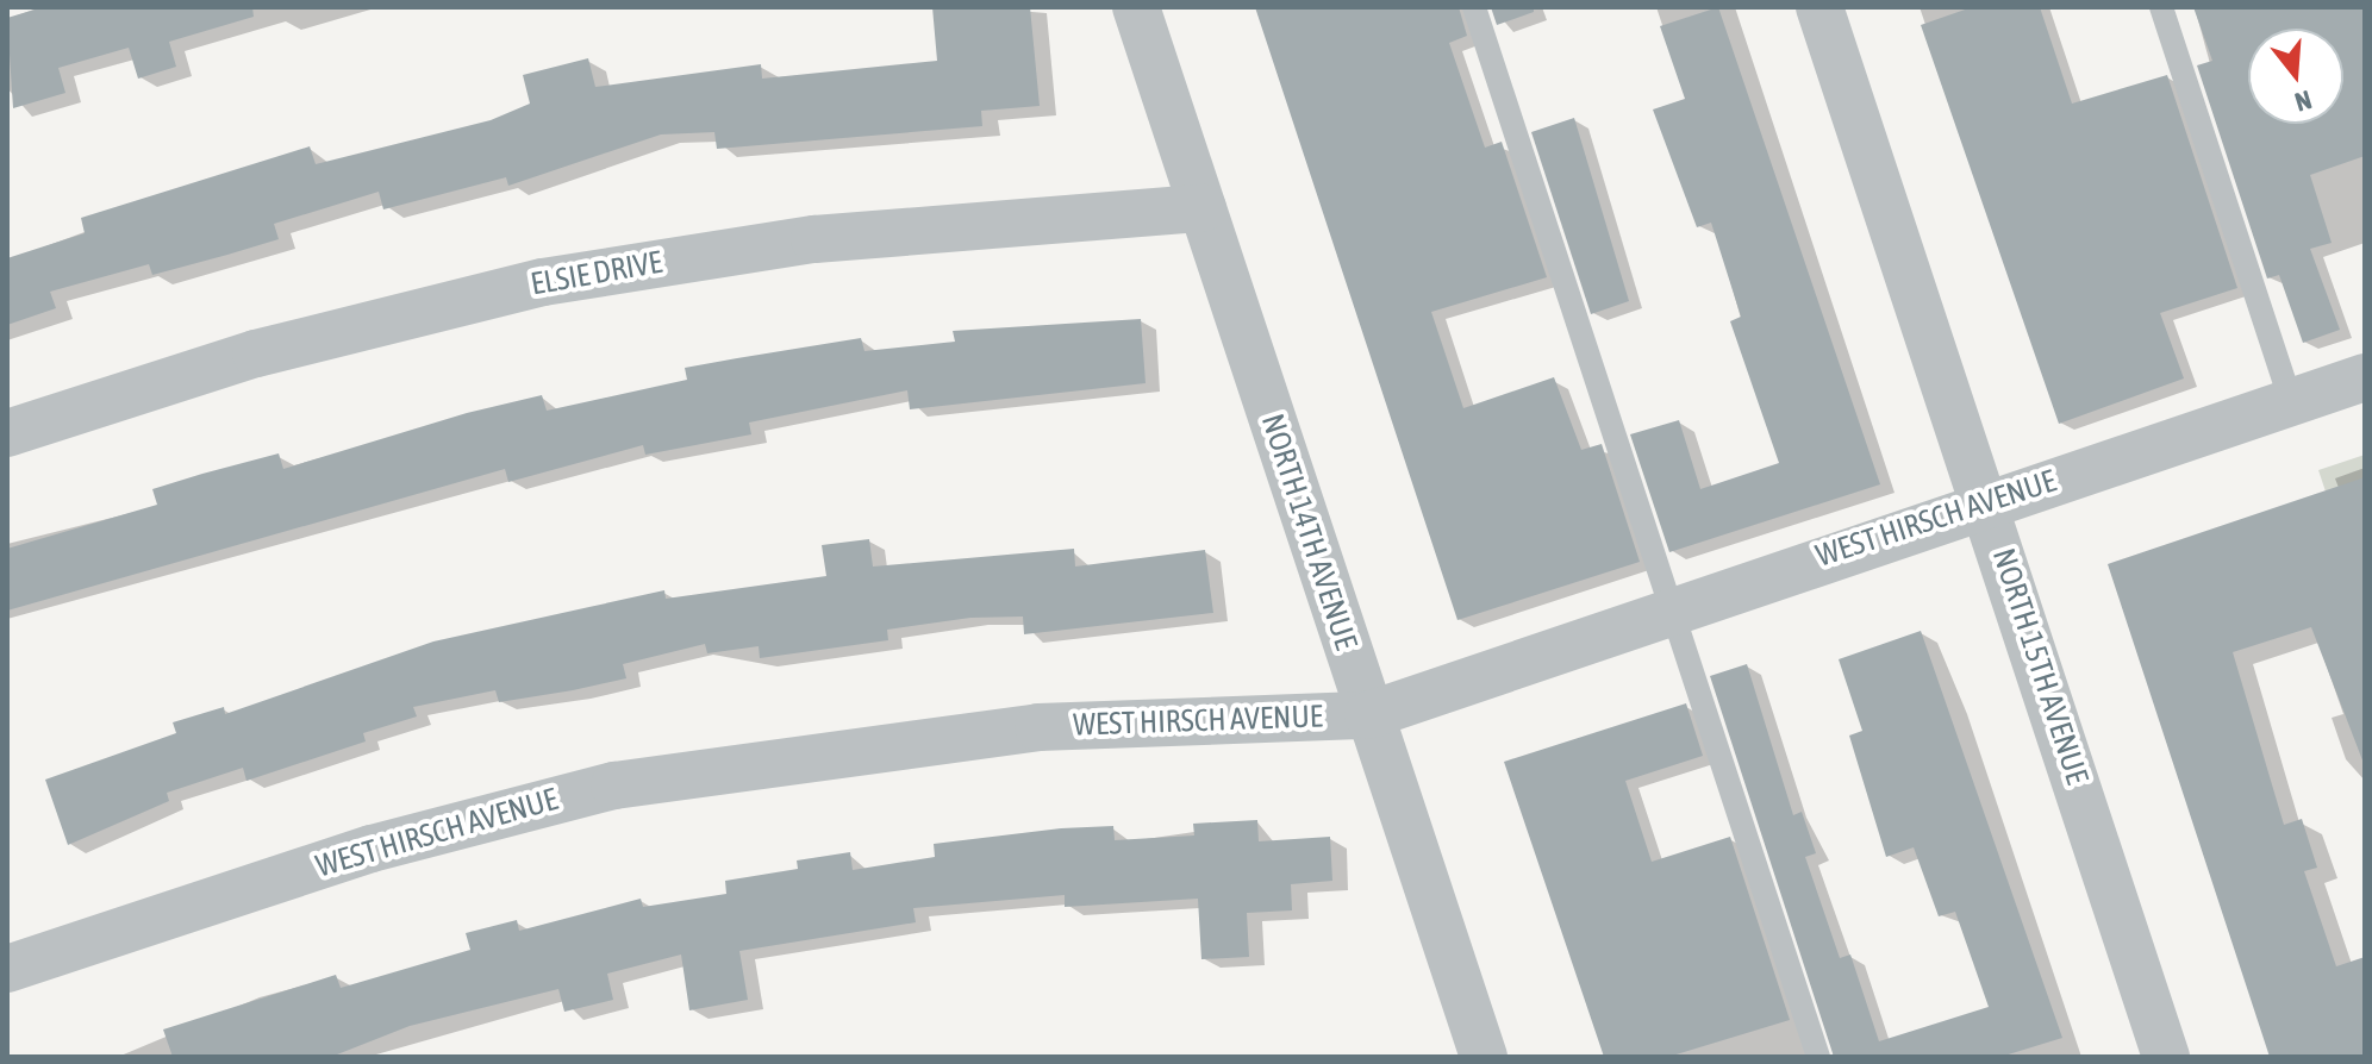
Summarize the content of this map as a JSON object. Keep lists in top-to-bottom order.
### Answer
{
  "streets": {
    "street": [
      "ELSIE DRIVE",
      "WEST HIRSCH AVENUE",
      "NORTH 14TH AVENUE",
      "NORTH 15TH AVENUE"
    ]
  },
  "crossings": [
    ["ELSIE DRIVE", "NORTH 14TH AVENUE"],
    ["WEST HIRSCH AVENUE", "NORTH 14TH AVENUE"],
    ["WEST HIRSCH AVENUE", "NORTH 15TH AVENUE"]
  ],
  "north": "bottom"
}
